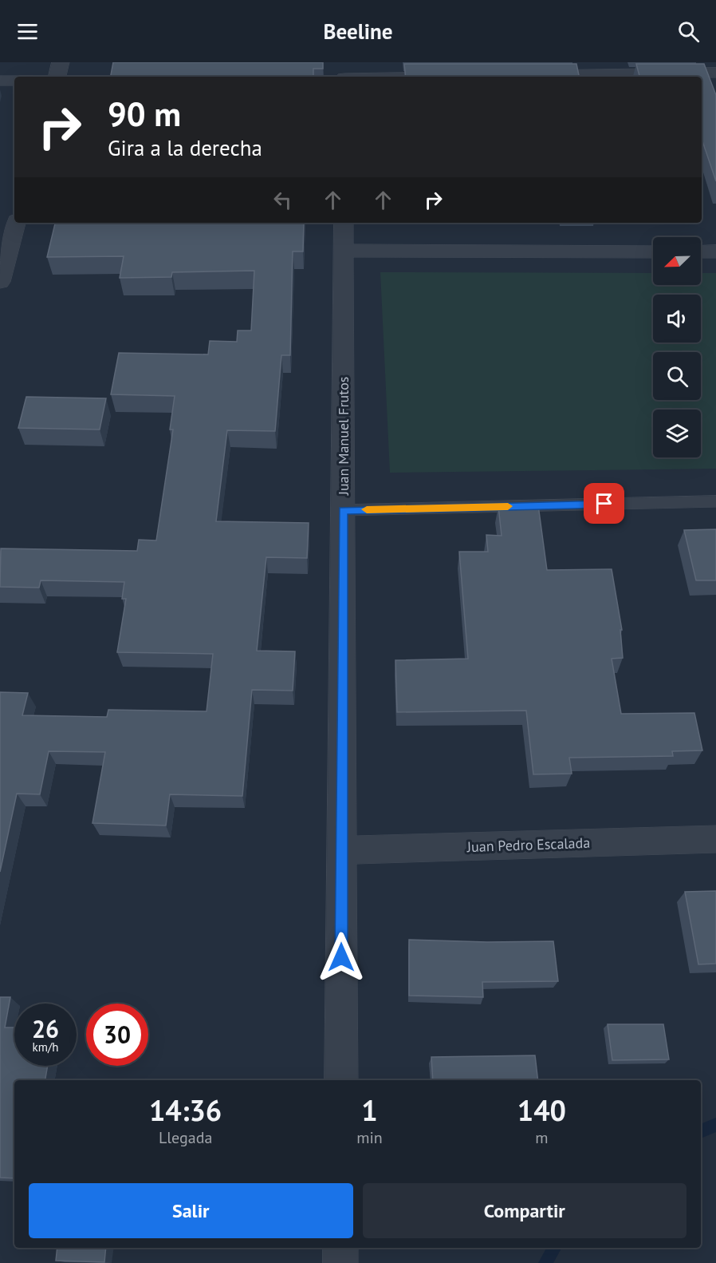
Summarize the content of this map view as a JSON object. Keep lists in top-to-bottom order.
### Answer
{
  "streets": {
    "street": ["Juan Manuel Frutos", "Juan Pedro Escalada"]
  },
  "crossings": [
    ["Juan Manuel Frutos", "Juan Pedro Escalada"]
  ],
  "north": "bottom left",
  "page": {
    "header": "Beeline",
    "turn": ["90 m", "Gira a la derecha"],
    "speed": "26 km/h",
    "limit": "30",
    "eta": [
      "14:36",
      "Llegada",
      "1",
      "min",
      "140",
      "m"
    ],
    "buttons": ["Salir", "Compartir"]
  }
}
